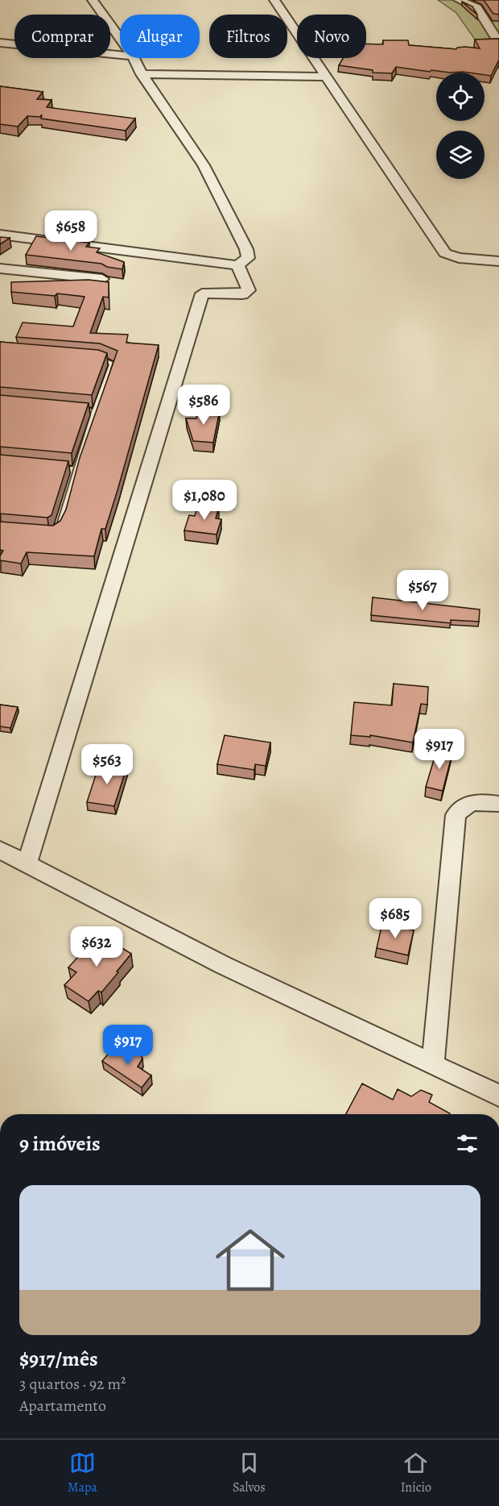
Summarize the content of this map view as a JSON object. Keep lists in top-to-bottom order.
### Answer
{
  "page": {
    "chip": [
      "Comprar",
      "Alugar",
      "Filtros",
      "Novo"
    ],
    "price": [
      "$658",
      "$586",
      "$1,080",
      "$567",
      "$917",
      "$563",
      "$685",
      "$632",
      "$917"
    ],
    "heading": "9 imóveis",
    "list": [
      {
        "name": "$917/mês",
        "note": "3 quartos · 92 m² · Apartamento"
      }
    ],
    "tabs": ["Mapa", "Salvos", "Início"]
  }
}
